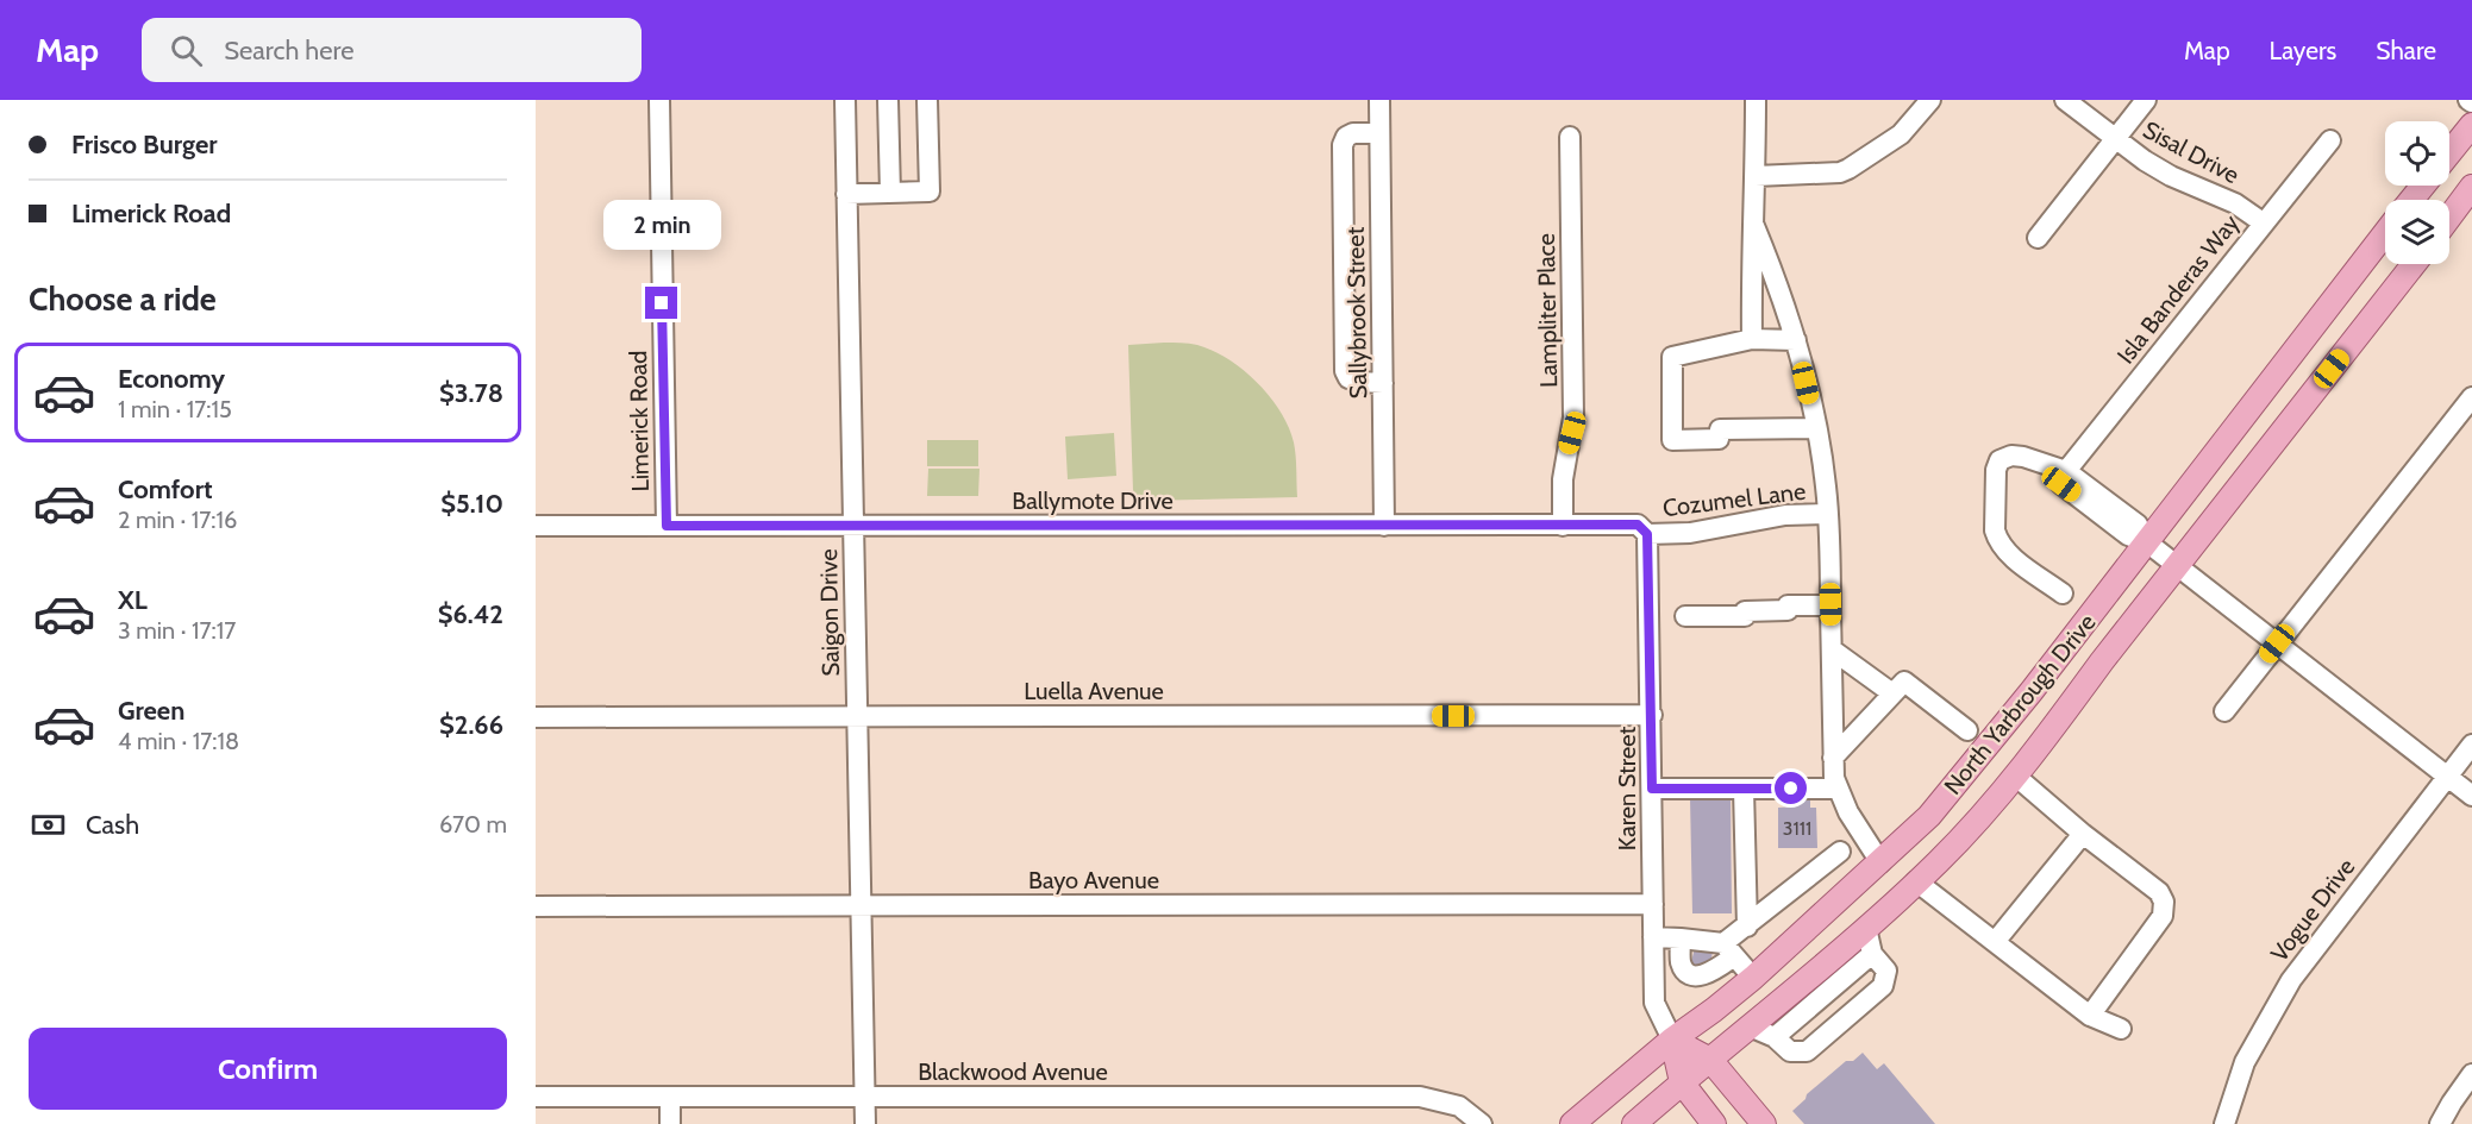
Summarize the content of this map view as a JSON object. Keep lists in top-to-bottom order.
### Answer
{
  "streets": {
    "main road": ["North Yarbrough Drive"],
    "street": [
      "Sisal Drive",
      "Isla Banderas Way",
      "Lampliter Place",
      "Sallybrook Street",
      "Limerick Road",
      "Cozumel Lane",
      "Ballymote Drive",
      "Saigon Drive",
      "Luella Avenue",
      "Karen Street",
      "Bayo Avenue",
      "Vogue Drive",
      "Blackwood Avenue"
    ]
  },
  "crossings": [
    ["Sisal Drive", "Isla Banderas Way"],
    ["Lampliter Place", "Ballymote Drive"],
    ["Sallybrook Street", "Ballymote Drive"],
    ["Limerick Road", "Ballymote Drive"],
    ["Cozumel Lane", "Ballymote Drive"],
    ["Cozumel Lane", "Karen Street"],
    ["Ballymote Drive", "Saigon Drive"],
    ["Ballymote Drive", "Karen Street"],
    ["Saigon Drive", "Luella Avenue"],
    ["Saigon Drive", "Bayo Avenue"],
    ["Saigon Drive", "Blackwood Avenue"],
    ["Luella Avenue", "Karen Street"],
    ["North Yarbrough Drive", "Karen Street"],
    ["Karen Street", "Bayo Avenue"]
  ],
  "house_numbers": ["3111"],
  "page": {
    "header": "Map",
    "search": "Search here",
    "nav": ["Map", "Layers", "Share"],
    "banner": ["Frisco Burger", "Limerick Road"],
    "bubble": "2 min",
    "heading": "Choose a ride",
    "list": [
      {
        "name": "Economy",
        "note": "1 min · 17:15",
        "value": "$3.78"
      },
      {
        "name": "Comfort",
        "note": "2 min · 17:16",
        "value": "$5.10"
      },
      {
        "name": "XL",
        "note": "3 min · 17:17",
        "value": "$6.42"
      },
      {
        "name": "Green",
        "note": "4 min · 17:18",
        "value": "$2.66"
      }
    ],
    "pay": ["Cash", "670 m"],
    "buttons": "Confirm"
  }
}
